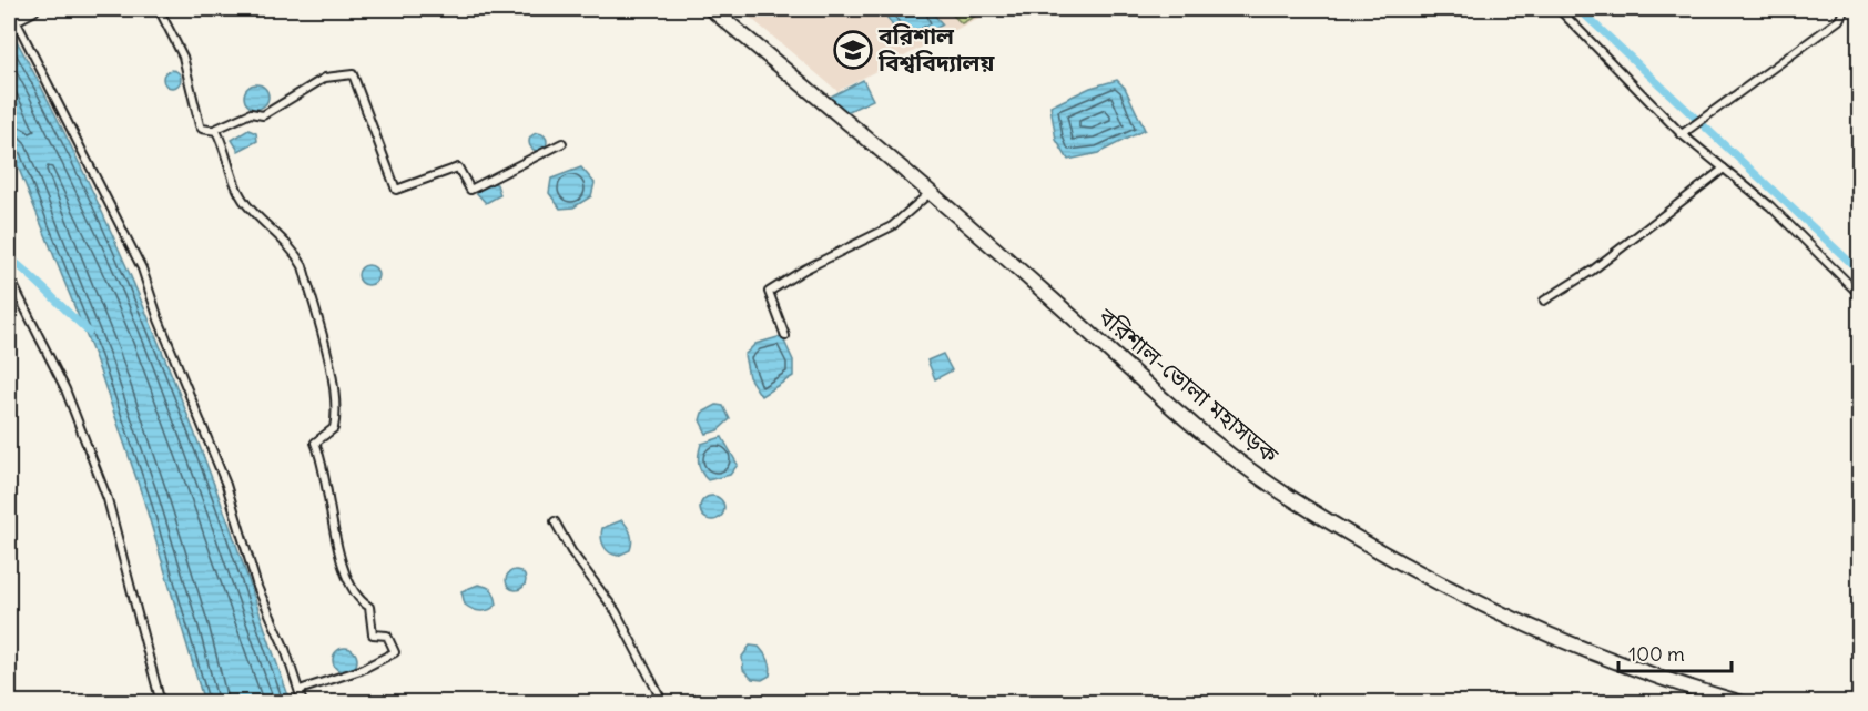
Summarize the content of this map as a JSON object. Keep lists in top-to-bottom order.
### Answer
{
  "streets": {
    "highway": ["বরিশাল-ভোলা মহাসড়ক"]
  },
  "places": {
    "school or university": ["বরিশাল বিশ্ববিদ্যালয়"]
  },
  "scale_bar": "100 m"
}
